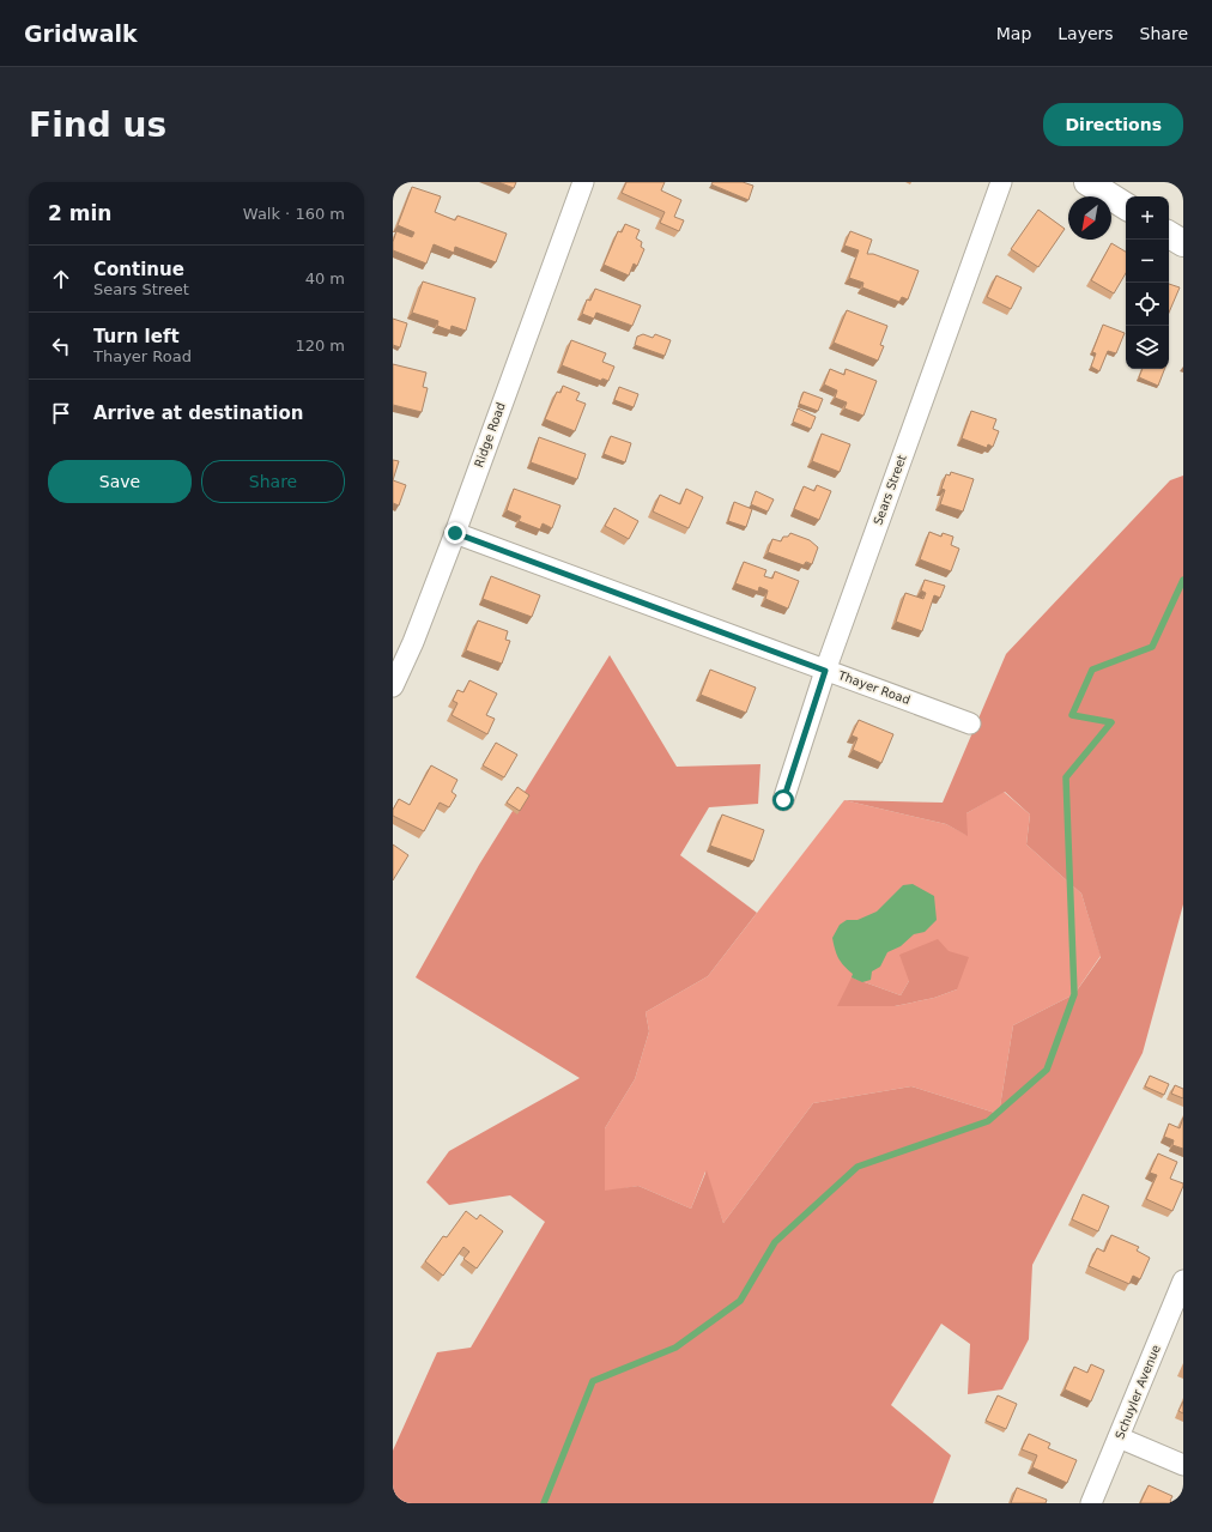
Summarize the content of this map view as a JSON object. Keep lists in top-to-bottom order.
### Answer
{
  "streets": {
    "street": [
      "Ridge Road",
      "Sears Street",
      "Thayer Road",
      "Schuyler Avenue"
    ]
  },
  "crossings": [
    ["Ridge Road", "Thayer Road"],
    ["Sears Street", "Thayer Road"]
  ],
  "north": "bottom left",
  "page": {
    "header": "Gridwalk",
    "nav": ["Map", "Layers", "Share"],
    "buttons": [
      "Directions",
      ["Save", "Share"]
    ],
    "title": "Find us",
    "heading": ["2 min", "Walk · 160 m"],
    "map_buttons": ["+", "−"],
    "list": [
      ["Continue", "Sears Street", "40 m"],
      ["Turn left", "Thayer Road", "120 m"],
      "Arrive at destination"
    ]
  }
}
